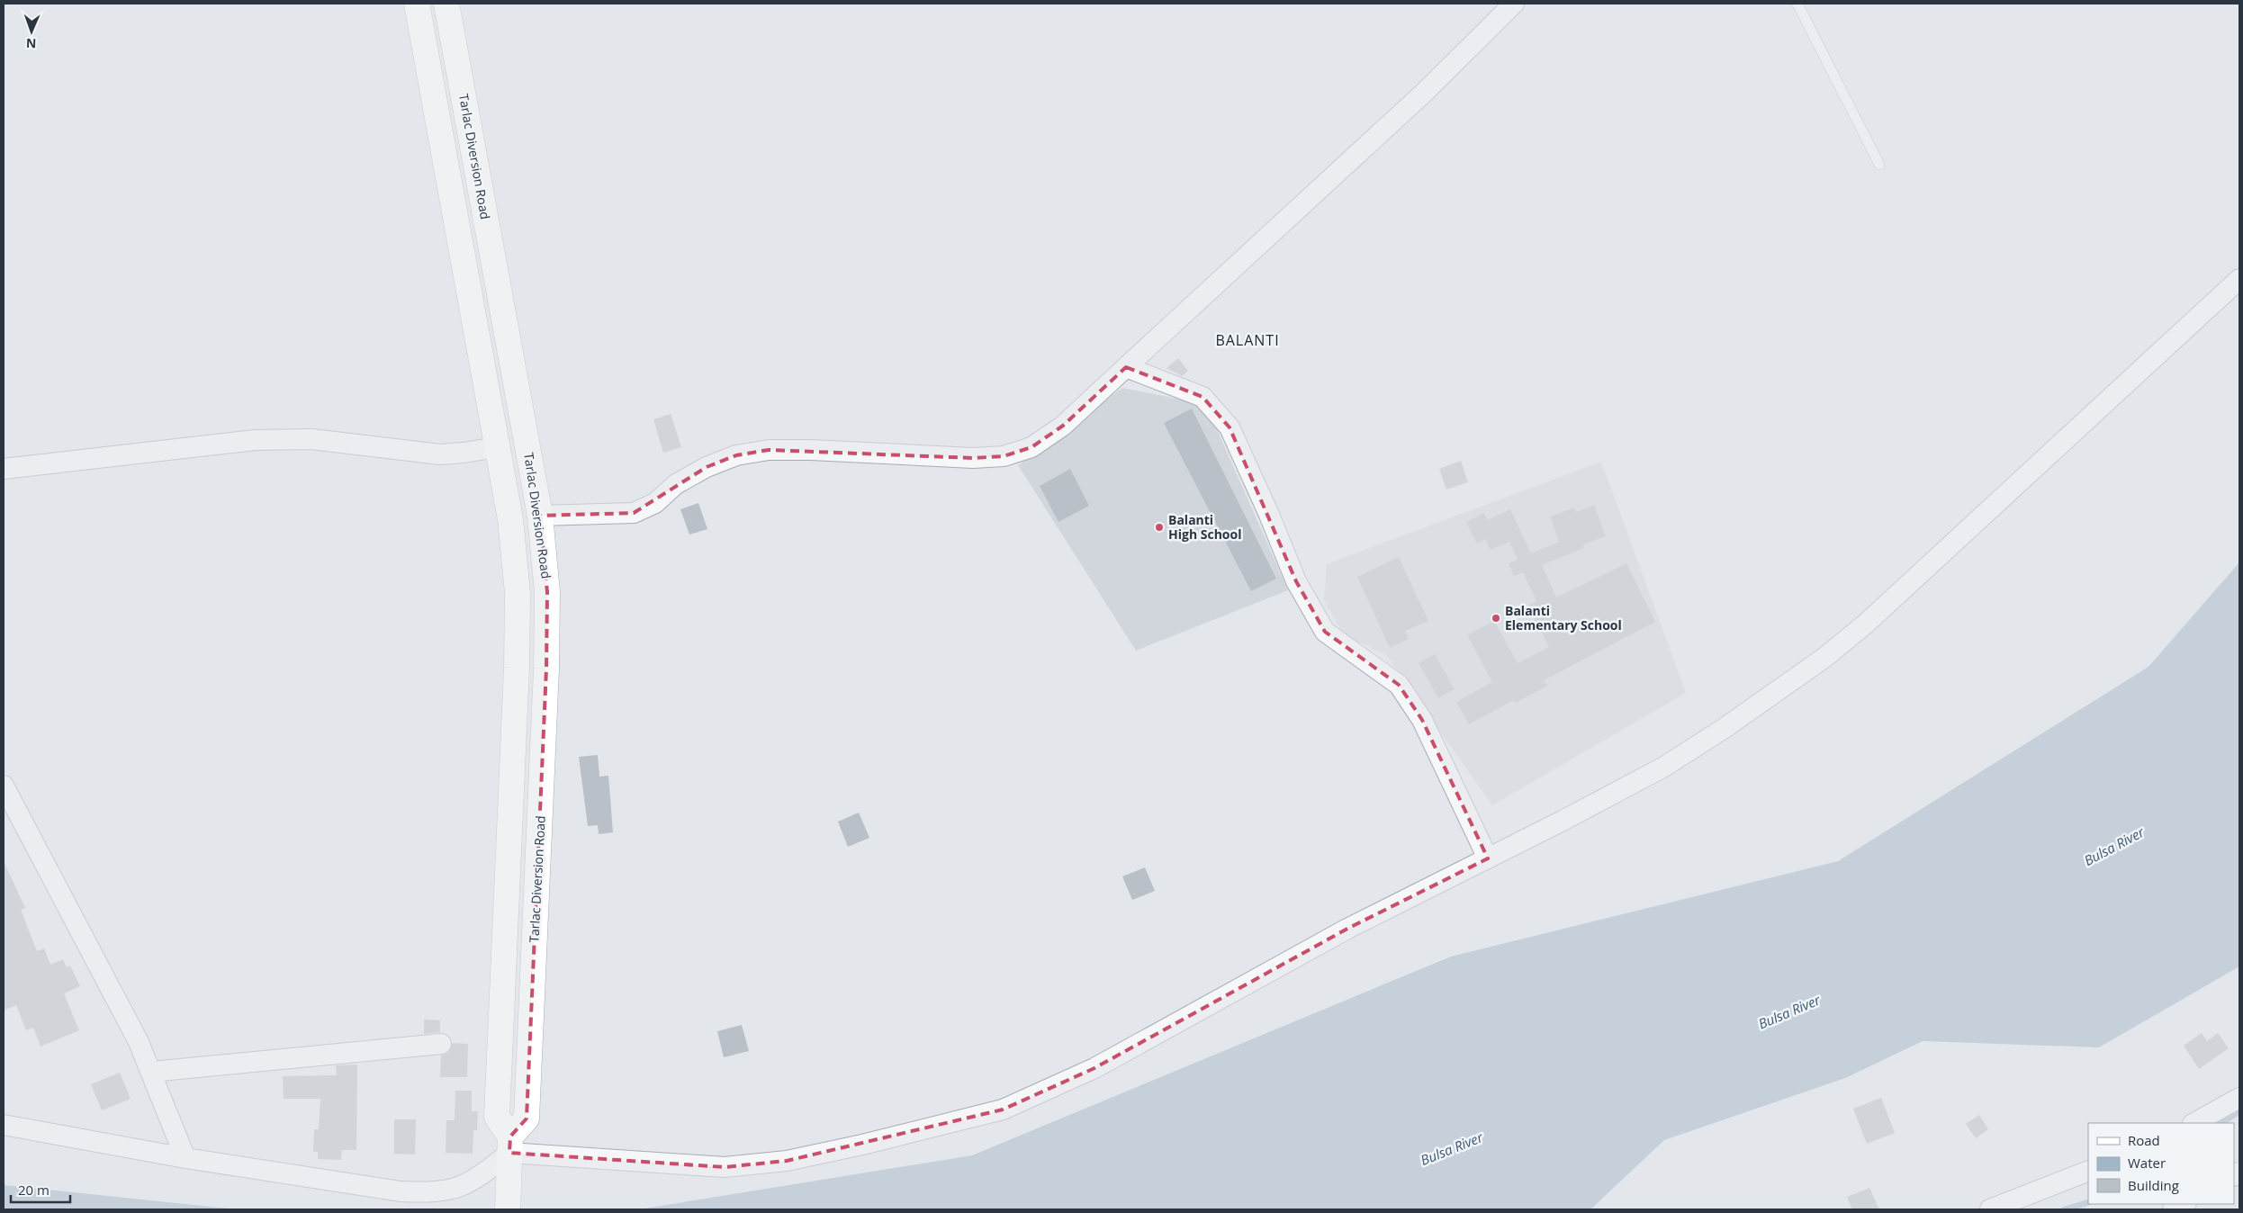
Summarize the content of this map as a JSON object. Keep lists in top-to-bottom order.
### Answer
{
  "streets": {
    "main road": ["Tarlac Diversion Road"]
  },
  "districts": ["BALANTI"],
  "water": ["Bulsa River"],
  "places": ["Balanti High School", "Balanti Elementary School"],
  "legend": ["Road", "Water", "Building"],
  "scale_bar": "20 m",
  "north": "bottom"
}
